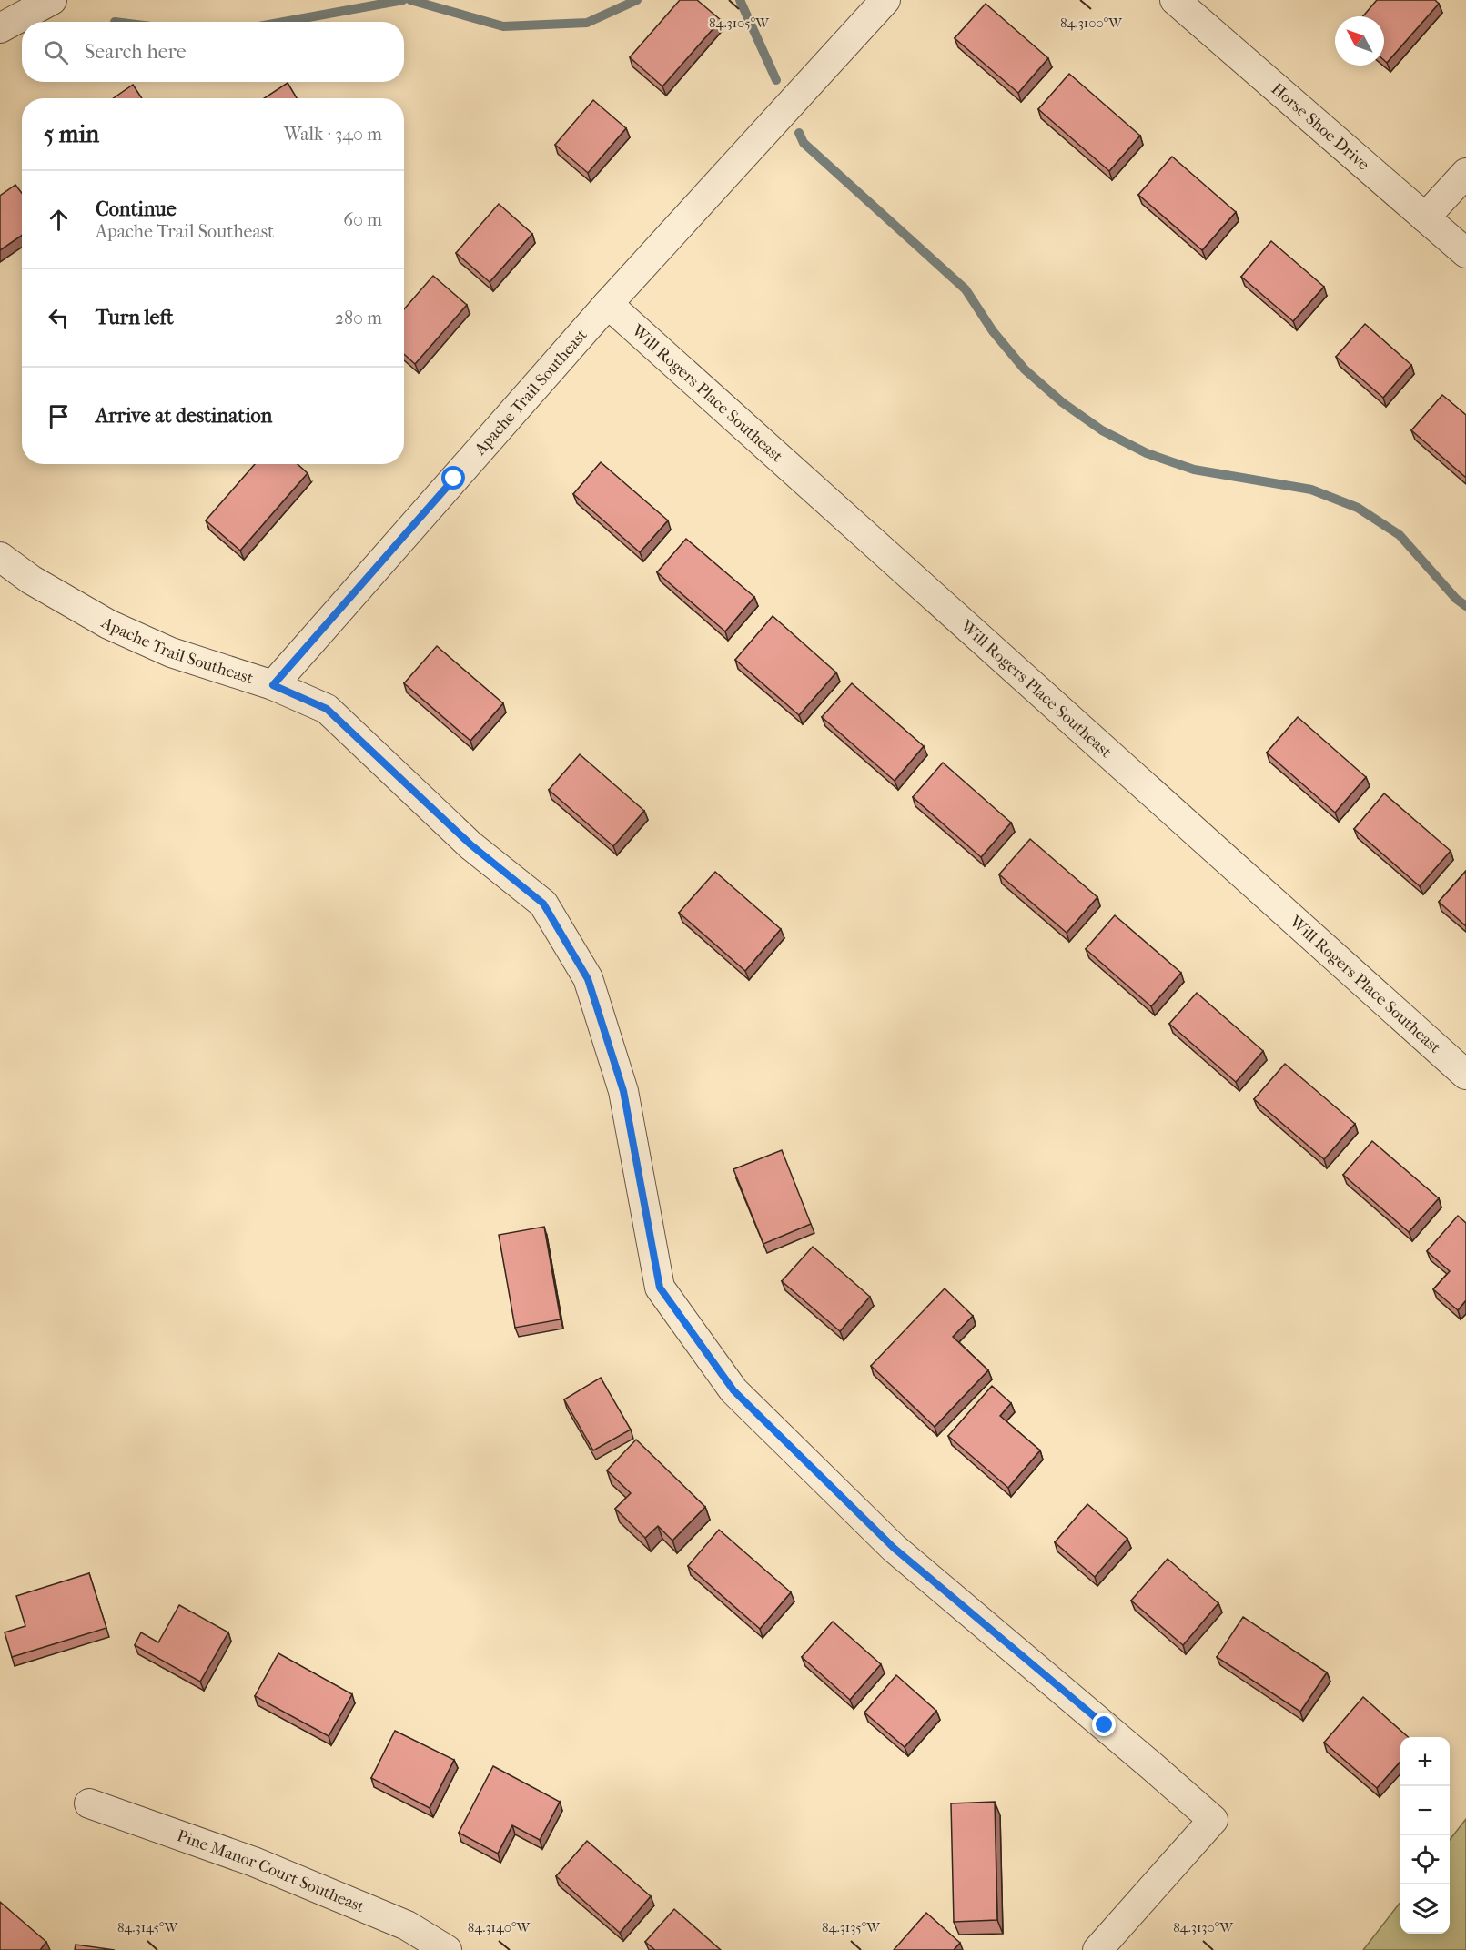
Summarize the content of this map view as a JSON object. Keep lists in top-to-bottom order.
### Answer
{
  "streets": {
    "street": [
      "Horse Shoe Drive",
      "Apache Trail Southeast",
      "Will Rogers Place Southeast",
      "Pine Manor Court Southeast"
    ]
  },
  "crossings": [
    ["Apache Trail Southeast", "Will Rogers Place Southeast"]
  ],
  "north": "top left",
  "page": {
    "search": "Search here",
    "heading": ["5 min", "Walk · 340 m"],
    "list": [
      ["Continue", "Apache Trail Southeast", "60 m"],
      ["Turn left", "280 m"],
      "Arrive at destination"
    ],
    "map_buttons": ["+", "−"]
  },
  "coordinates": [
    "84.3100°W",
    "84.3105°W",
    "84.3145°W",
    "84.3140°W",
    "84.3135°W",
    "84.3130°W"
  ]
}
